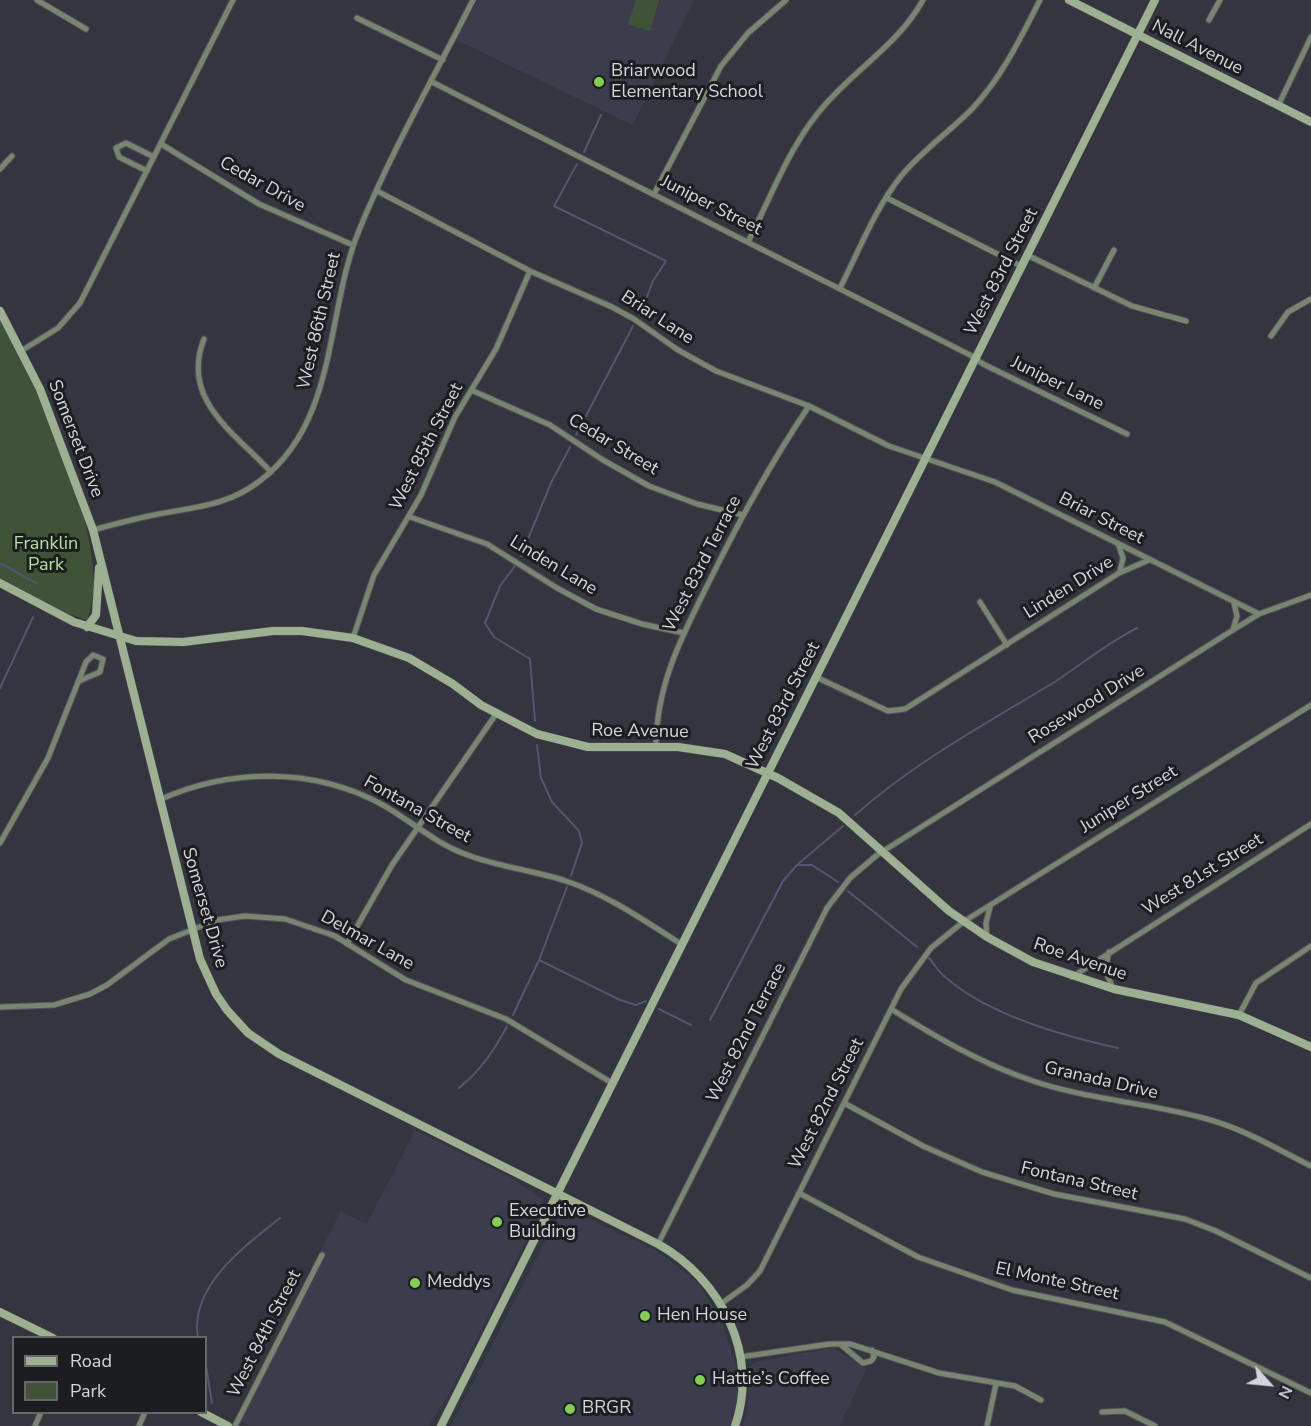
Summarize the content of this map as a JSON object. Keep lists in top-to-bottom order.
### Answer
{
  "streets": {
    "street": [
      "Nall Avenue",
      "Cedar Drive",
      "Juniper Street",
      "West 83rd Street",
      "Briar Lane",
      "West 86th Street",
      "Juniper Lane",
      "Somerset Drive",
      "Cedar Street",
      "West 85th Street",
      "Briar Street",
      "West 83rd Terrace",
      "Linden Lane",
      "Linden Drive",
      "Rosewood Drive",
      "Roe Avenue",
      "Fontana Street",
      "West 81st Street",
      "Delmar Lane",
      "West 82nd Terrace",
      "Granada Drive",
      "West 82nd Street",
      "El Monte Street",
      "West 84th Street"
    ]
  },
  "crossings": [
    ["Nall Avenue", "West 83rd Street"],
    ["Cedar Drive", "West 86th Street"],
    ["Juniper Street", "West 83rd Street"],
    ["Juniper Street", "West 86th Street"],
    ["Juniper Street", "Juniper Lane"],
    ["Juniper Street", "Roe Avenue"],
    ["Juniper Street", "West 82nd Street"],
    ["West 83rd Street", "Briar Lane"],
    ["West 83rd Street", "Juniper Lane"],
    ["West 83rd Street", "Somerset Drive"],
    ["West 83rd Street", "Briar Street"],
    ["West 83rd Street", "Linden Drive"],
    ["West 83rd Street", "Roe Avenue"],
    ["West 83rd Street", "Fontana Street"],
    ["West 83rd Street", "Delmar Lane"],
    ["Briar Lane", "West 86th Street"],
    ["Briar Lane", "West 85th Street"],
    ["Briar Lane", "Briar Street"],
    ["Briar Lane", "West 83rd Terrace"],
    ["West 86th Street", "Somerset Drive"],
    ["Somerset Drive", "Roe Avenue"],
    ["Somerset Drive", "Fontana Street"],
    ["Somerset Drive", "Delmar Lane"],
    ["Somerset Drive", "West 82nd Terrace"],
    ["Somerset Drive", "West 82nd Street"],
    ["Cedar Street", "West 85th Street"],
    ["Cedar Street", "West 83rd Terrace"],
    ["West 85th Street", "Linden Lane"],
    ["West 85th Street", "Roe Avenue"],
    ["Briar Street", "Linden Drive"],
    ["Briar Street", "Rosewood Drive"],
    ["West 83rd Terrace", "Linden Lane"],
    ["West 83rd Terrace", "Roe Avenue"],
    ["Rosewood Drive", "Roe Avenue"],
    ["Rosewood Drive", "West 82nd Terrace"],
    ["Roe Avenue", "West 81st Street"],
    ["Roe Avenue", "West 82nd Terrace"],
    ["Roe Avenue", "West 82nd Street"],
    ["Fontana Street", "West 82nd Street"],
    ["Granada Drive", "West 82nd Street"],
    ["West 82nd Street", "El Monte Street"]
  ],
  "parks": ["Franklin Park"],
  "places": [
    "Briarwood Elementary School",
    "Executive Building",
    "Meddys",
    "Hen House",
    "Hattie’s Coffee",
    "BRGR"
  ],
  "legend": ["Road", "Park"],
  "north": "bottom right"
}
